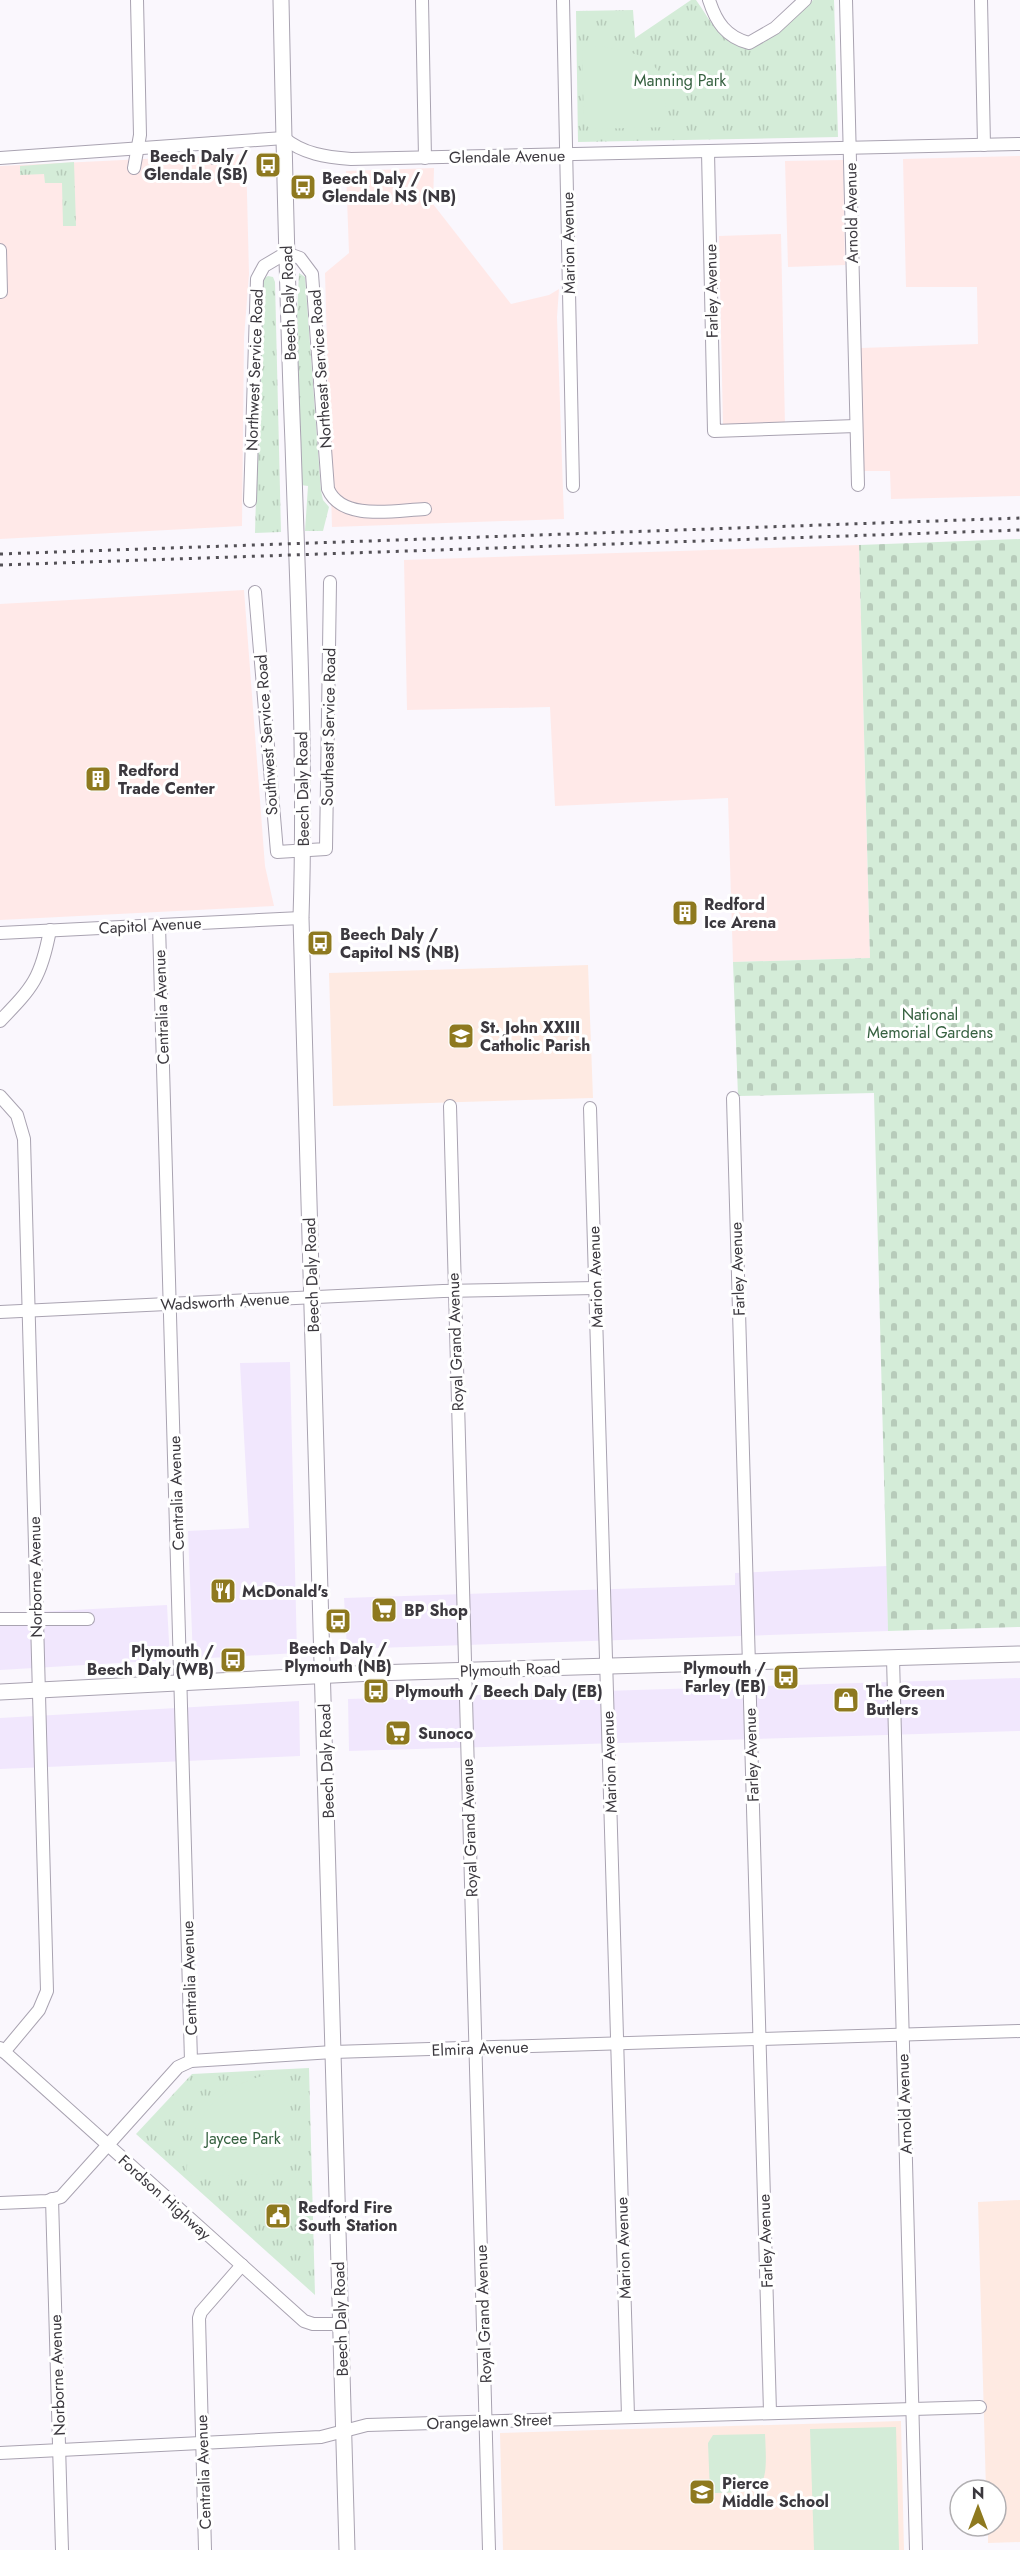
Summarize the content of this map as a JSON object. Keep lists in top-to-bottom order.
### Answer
{
  "streets": {
    "main road": ["Beech Daly Road", "Plymouth Road"],
    "street": [
      "Glendale Avenue",
      "Arnold Avenue",
      "Marion Avenue",
      "Farley Avenue",
      "Northeast Service Road",
      "Northwest Service Road",
      "Southeast Service Road",
      "Southwest Service Road",
      "Capitol Avenue",
      "Centralia Avenue",
      "Wadsworth Avenue",
      "Royal Grand Avenue",
      "Norborne Avenue",
      "Elmira Avenue",
      "Fordson Highway",
      "Orangelawn Street"
    ]
  },
  "crossings": [
    ["Glendale Avenue", "Arnold Avenue"],
    ["Glendale Avenue", "Marion Avenue"],
    ["Glendale Avenue", "Farley Avenue"],
    ["Glendale Avenue", "Beech Daly Road"],
    ["Arnold Avenue", "Farley Avenue"],
    ["Arnold Avenue", "Plymouth Road"],
    ["Arnold Avenue", "Elmira Avenue"],
    ["Arnold Avenue", "Orangelawn Street"],
    ["Marion Avenue", "Wadsworth Avenue"],
    ["Marion Avenue", "Plymouth Road"],
    ["Marion Avenue", "Elmira Avenue"],
    ["Marion Avenue", "Orangelawn Street"],
    ["Farley Avenue", "Plymouth Road"],
    ["Farley Avenue", "Elmira Avenue"],
    ["Farley Avenue", "Orangelawn Street"],
    ["Beech Daly Road", "Northeast Service Road"],
    ["Beech Daly Road", "Northwest Service Road"],
    ["Beech Daly Road", "Southeast Service Road"],
    ["Beech Daly Road", "Southwest Service Road"],
    ["Beech Daly Road", "Capitol Avenue"],
    ["Beech Daly Road", "Wadsworth Avenue"],
    ["Beech Daly Road", "Plymouth Road"],
    ["Beech Daly Road", "Elmira Avenue"],
    ["Beech Daly Road", "Fordson Highway"],
    ["Beech Daly Road", "Orangelawn Street"],
    ["Northeast Service Road", "Northwest Service Road"],
    ["Southeast Service Road", "Southwest Service Road"],
    ["Capitol Avenue", "Centralia Avenue"],
    ["Centralia Avenue", "Wadsworth Avenue"],
    ["Centralia Avenue", "Plymouth Road"],
    ["Centralia Avenue", "Elmira Avenue"],
    ["Centralia Avenue", "Fordson Highway"],
    ["Centralia Avenue", "Orangelawn Street"],
    ["Wadsworth Avenue", "Royal Grand Avenue"],
    ["Wadsworth Avenue", "Norborne Avenue"],
    ["Royal Grand Avenue", "Plymouth Road"],
    ["Royal Grand Avenue", "Elmira Avenue"],
    ["Royal Grand Avenue", "Orangelawn Street"],
    ["Norborne Avenue", "Plymouth Road"],
    ["Norborne Avenue", "Fordson Highway"],
    ["Norborne Avenue", "Orangelawn Street"]
  ],
  "parks": ["Manning Park", "National Memorial Gardens", "Jaycee Park"],
  "places": {
    "bus stop": [
      "Beech Daly / Glendale (SB)",
      "Beech Daly / Glendale NS (NB)",
      "Beech Daly / Capitol NS (NB)",
      "Beech Daly / Plymouth (NB)",
      "Plymouth / Beech Daly (WB)",
      "Plymouth / Farley (EB)",
      "Plymouth / Beech Daly (EB)"
    ],
    "building": ["Redford Trade Center", "Redford Ice Arena"],
    "school or university": ["St. John XXIII Catholic Parish", "Pierce Middle School"],
    "restaurant": ["McDonald's"],
    "supermarket": ["BP Shop", "Sunoco"],
    "shop": ["The Green Butlers"],
    "public building": ["Redford Fire South Station"]
  },
  "north": "top"
}
